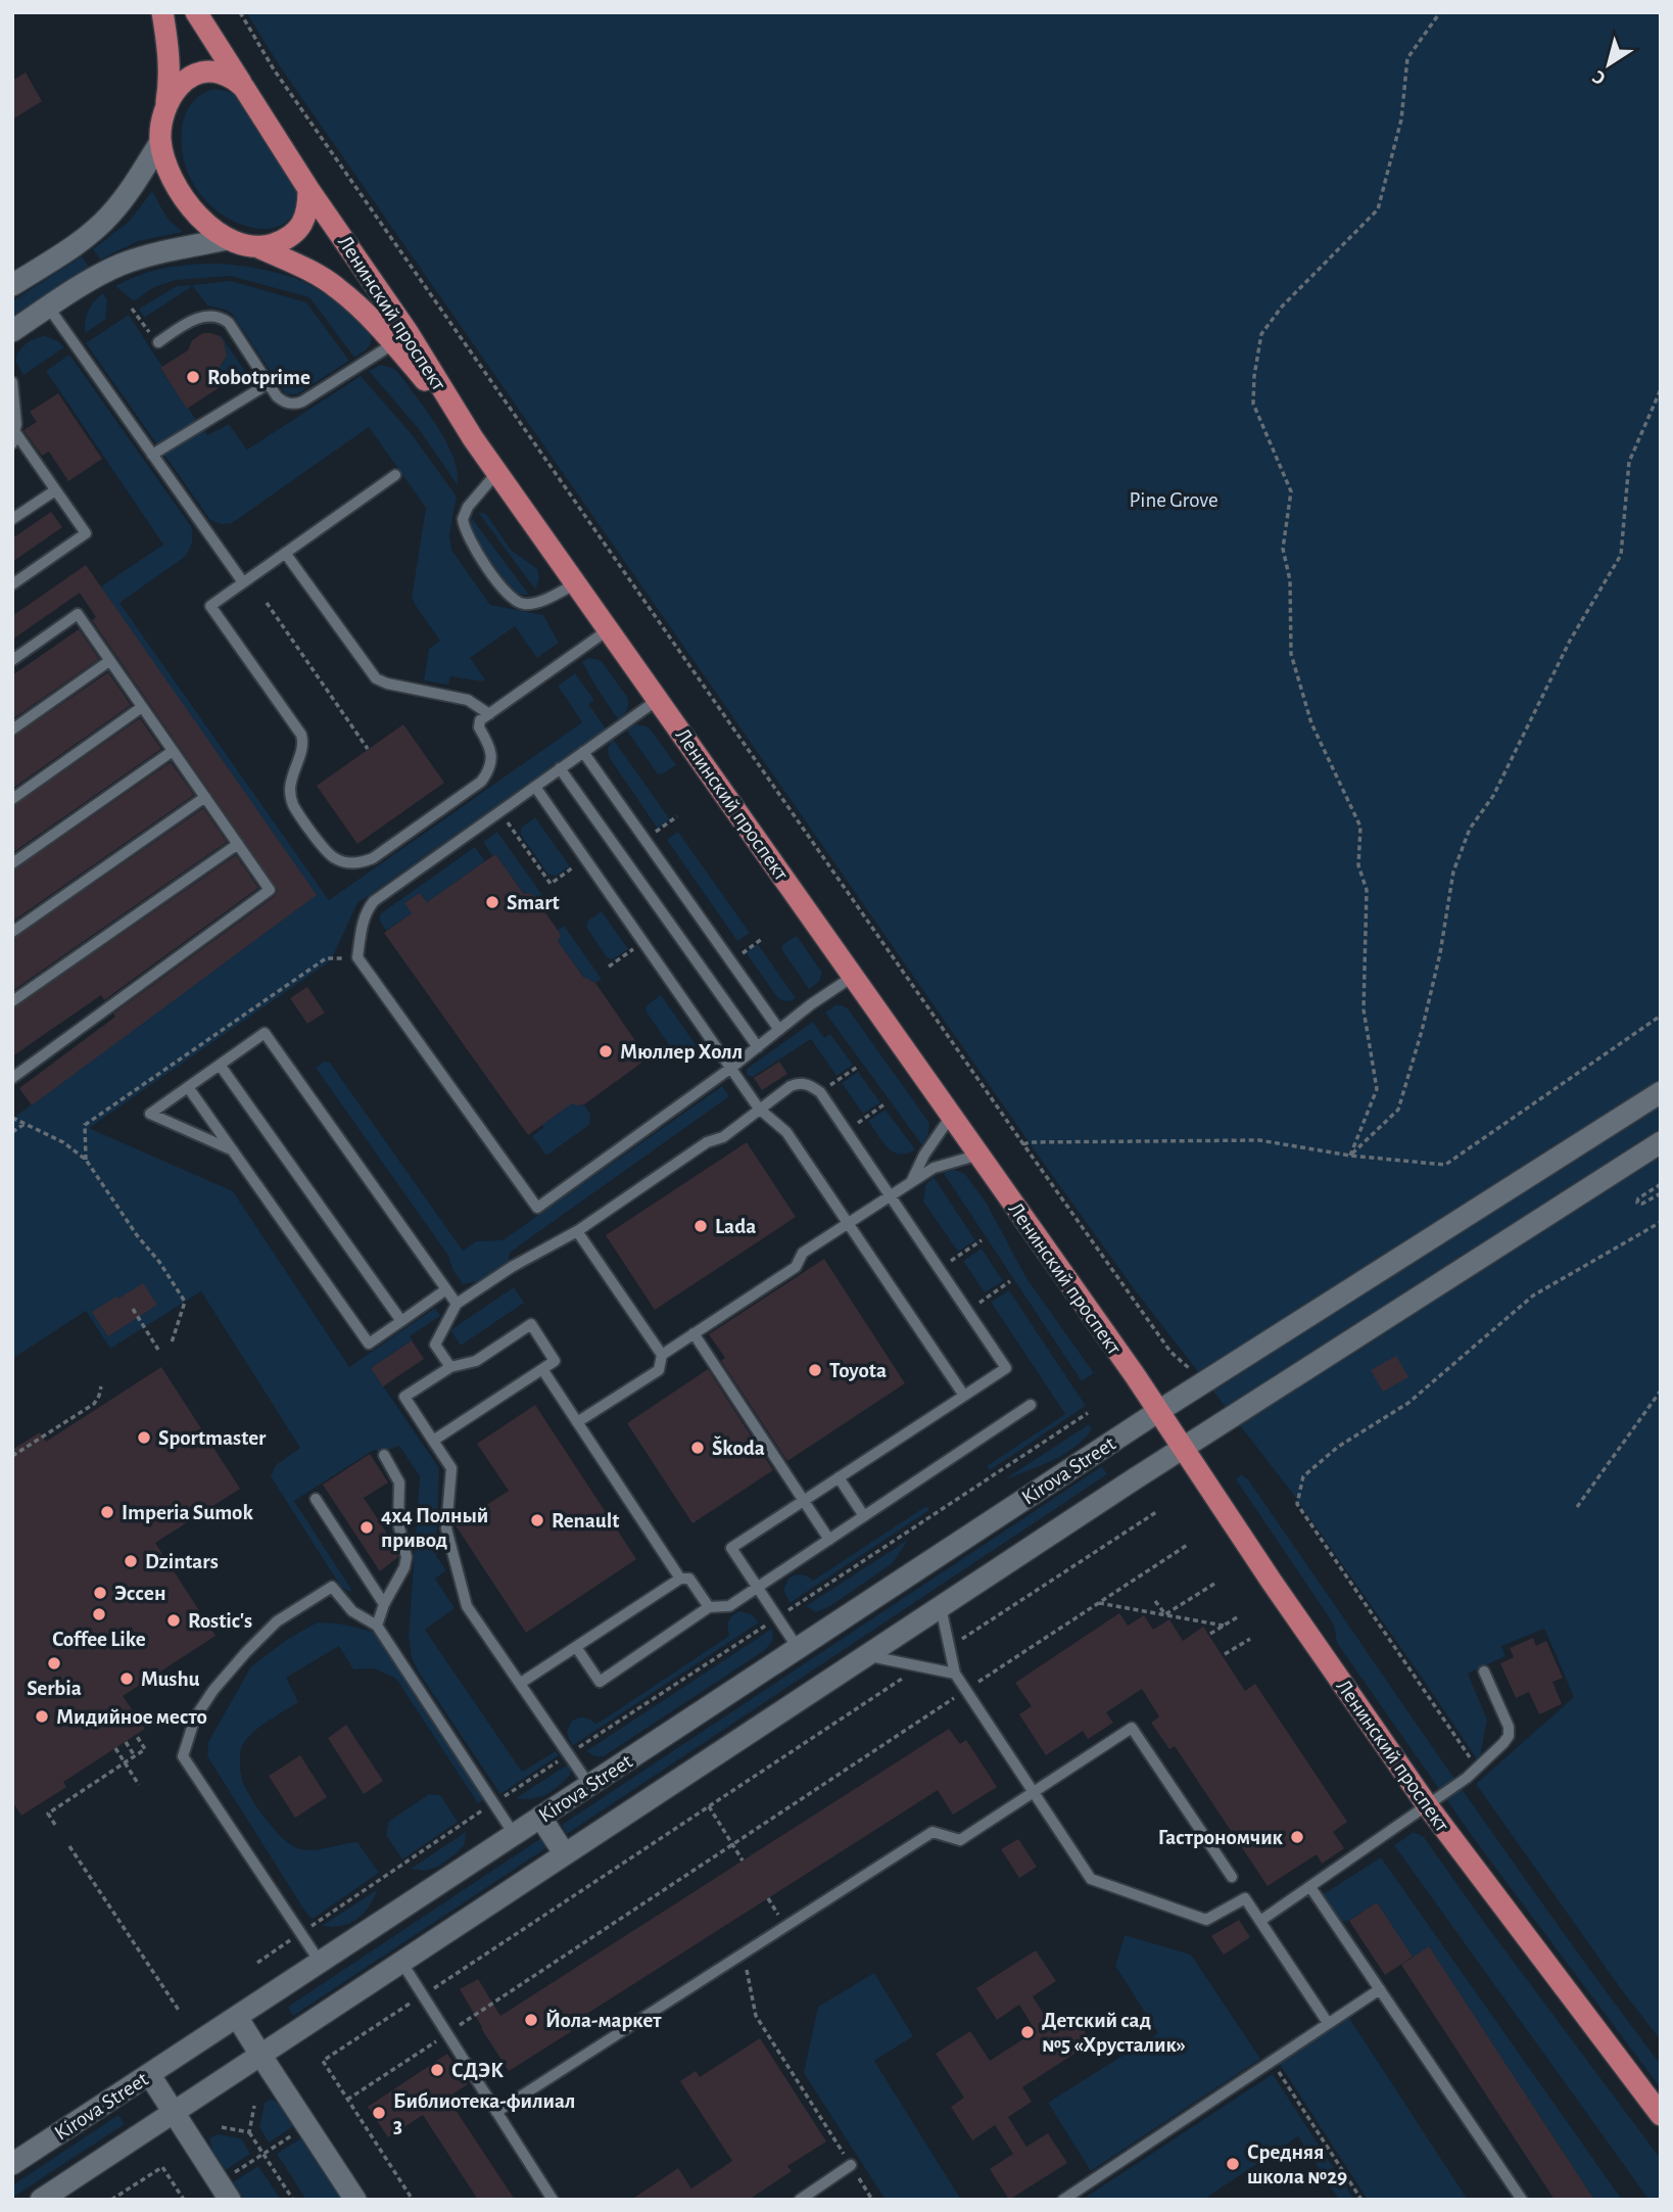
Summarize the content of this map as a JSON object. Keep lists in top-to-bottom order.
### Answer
{
  "streets": {
    "main road": ["Ленинский проспект", "Kirova Street"]
  },
  "crossings": [
    ["Ленинский проспект", "Kirova Street"]
  ],
  "parks": ["Pine Grove"],
  "places": [
    "Robotprime",
    "Smart",
    "Мюллер Холл",
    "Lada",
    "Toyota",
    "Sportmaster",
    "Škoda",
    "Imperia Sumok",
    "Renault",
    "4x4 Полный привод",
    "Dzintars",
    "Эссен",
    "Coffee Like",
    "Rostic's",
    "Serbia",
    "Mushu",
    "Мидийное место",
    "Гастрономчик",
    "Йола-маркет",
    "Детский сад №5 «Хрусталик»",
    "СДЭК",
    "Библиотека-филиал 3",
    "Средняя школа №29"
  ],
  "north": "bottom left"
}
